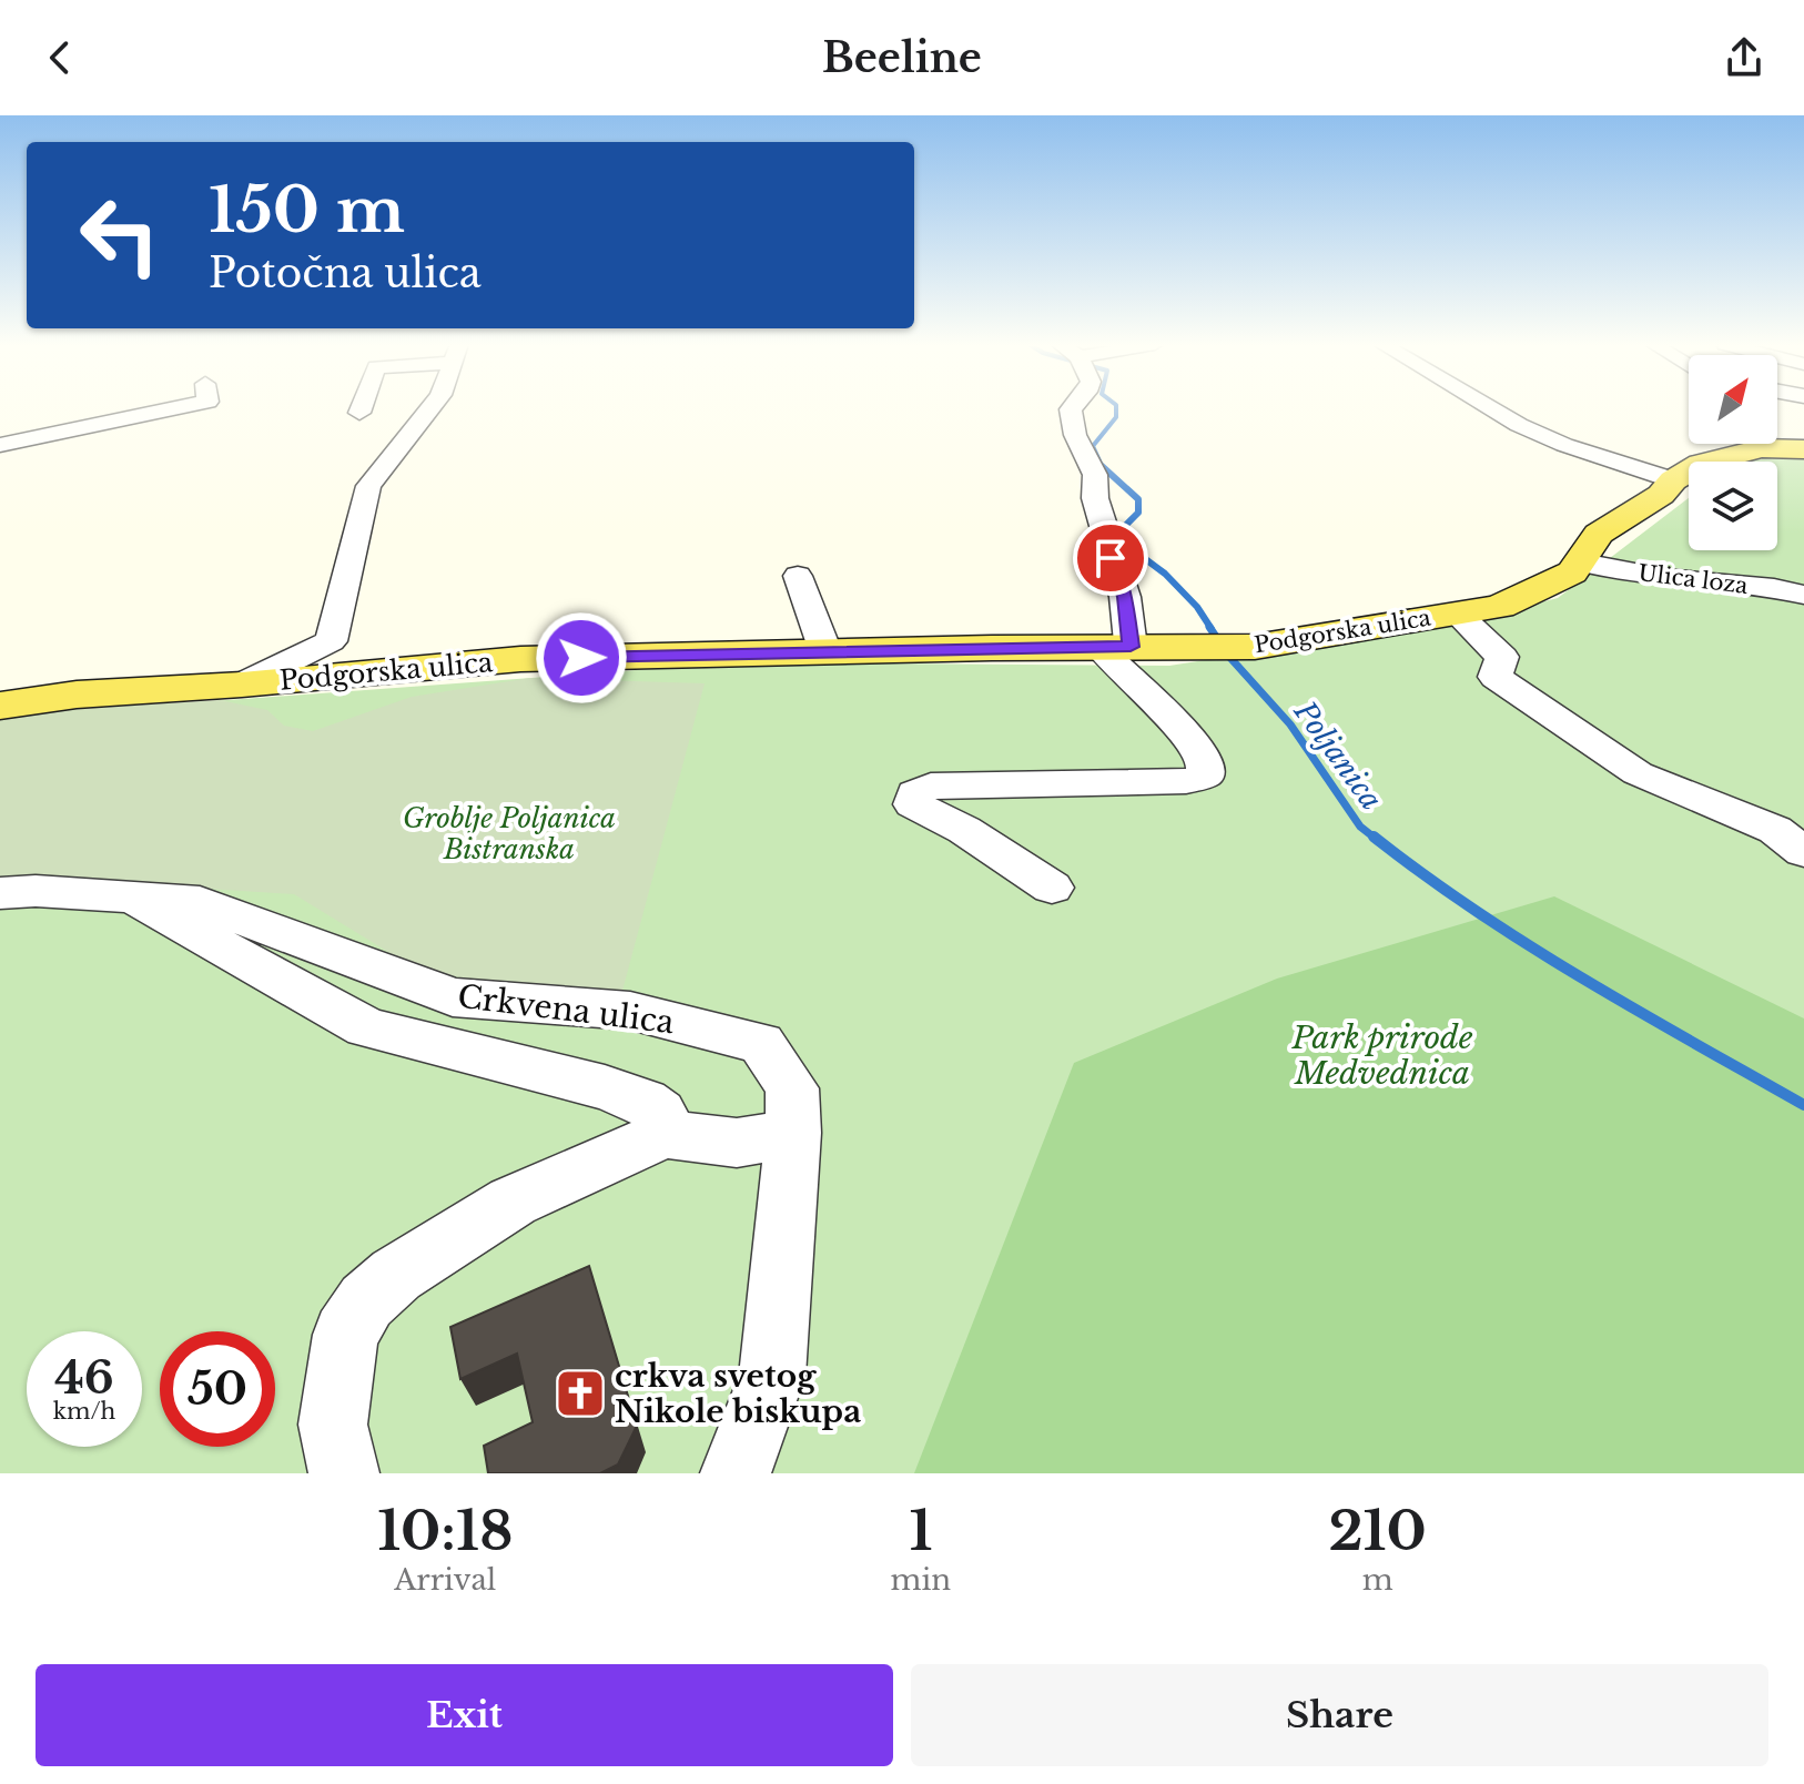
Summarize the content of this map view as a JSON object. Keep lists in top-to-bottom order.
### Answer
{
  "streets": {
    "main road": ["Podgorska ulica"],
    "street": ["Ulica loza", "Crkvena ulica"]
  },
  "crossings": [
    ["Ulica loza", "Podgorska ulica"]
  ],
  "water": ["Poljanica"],
  "parks": ["Groblje Poljanica Bistranska", "Park prirode Medvednica"],
  "places": {
    "church": ["crkva svetog Nikole biskupa"]
  },
  "north": "top right",
  "page": {
    "header": "Beeline",
    "turn": ["150 m", "Potočna ulica"],
    "speed": "46 km/h",
    "limit": "50",
    "eta": [
      "10:18",
      "Arrival",
      "1",
      "min",
      "210",
      "m"
    ],
    "buttons": ["Exit", "Share"]
  }
}
